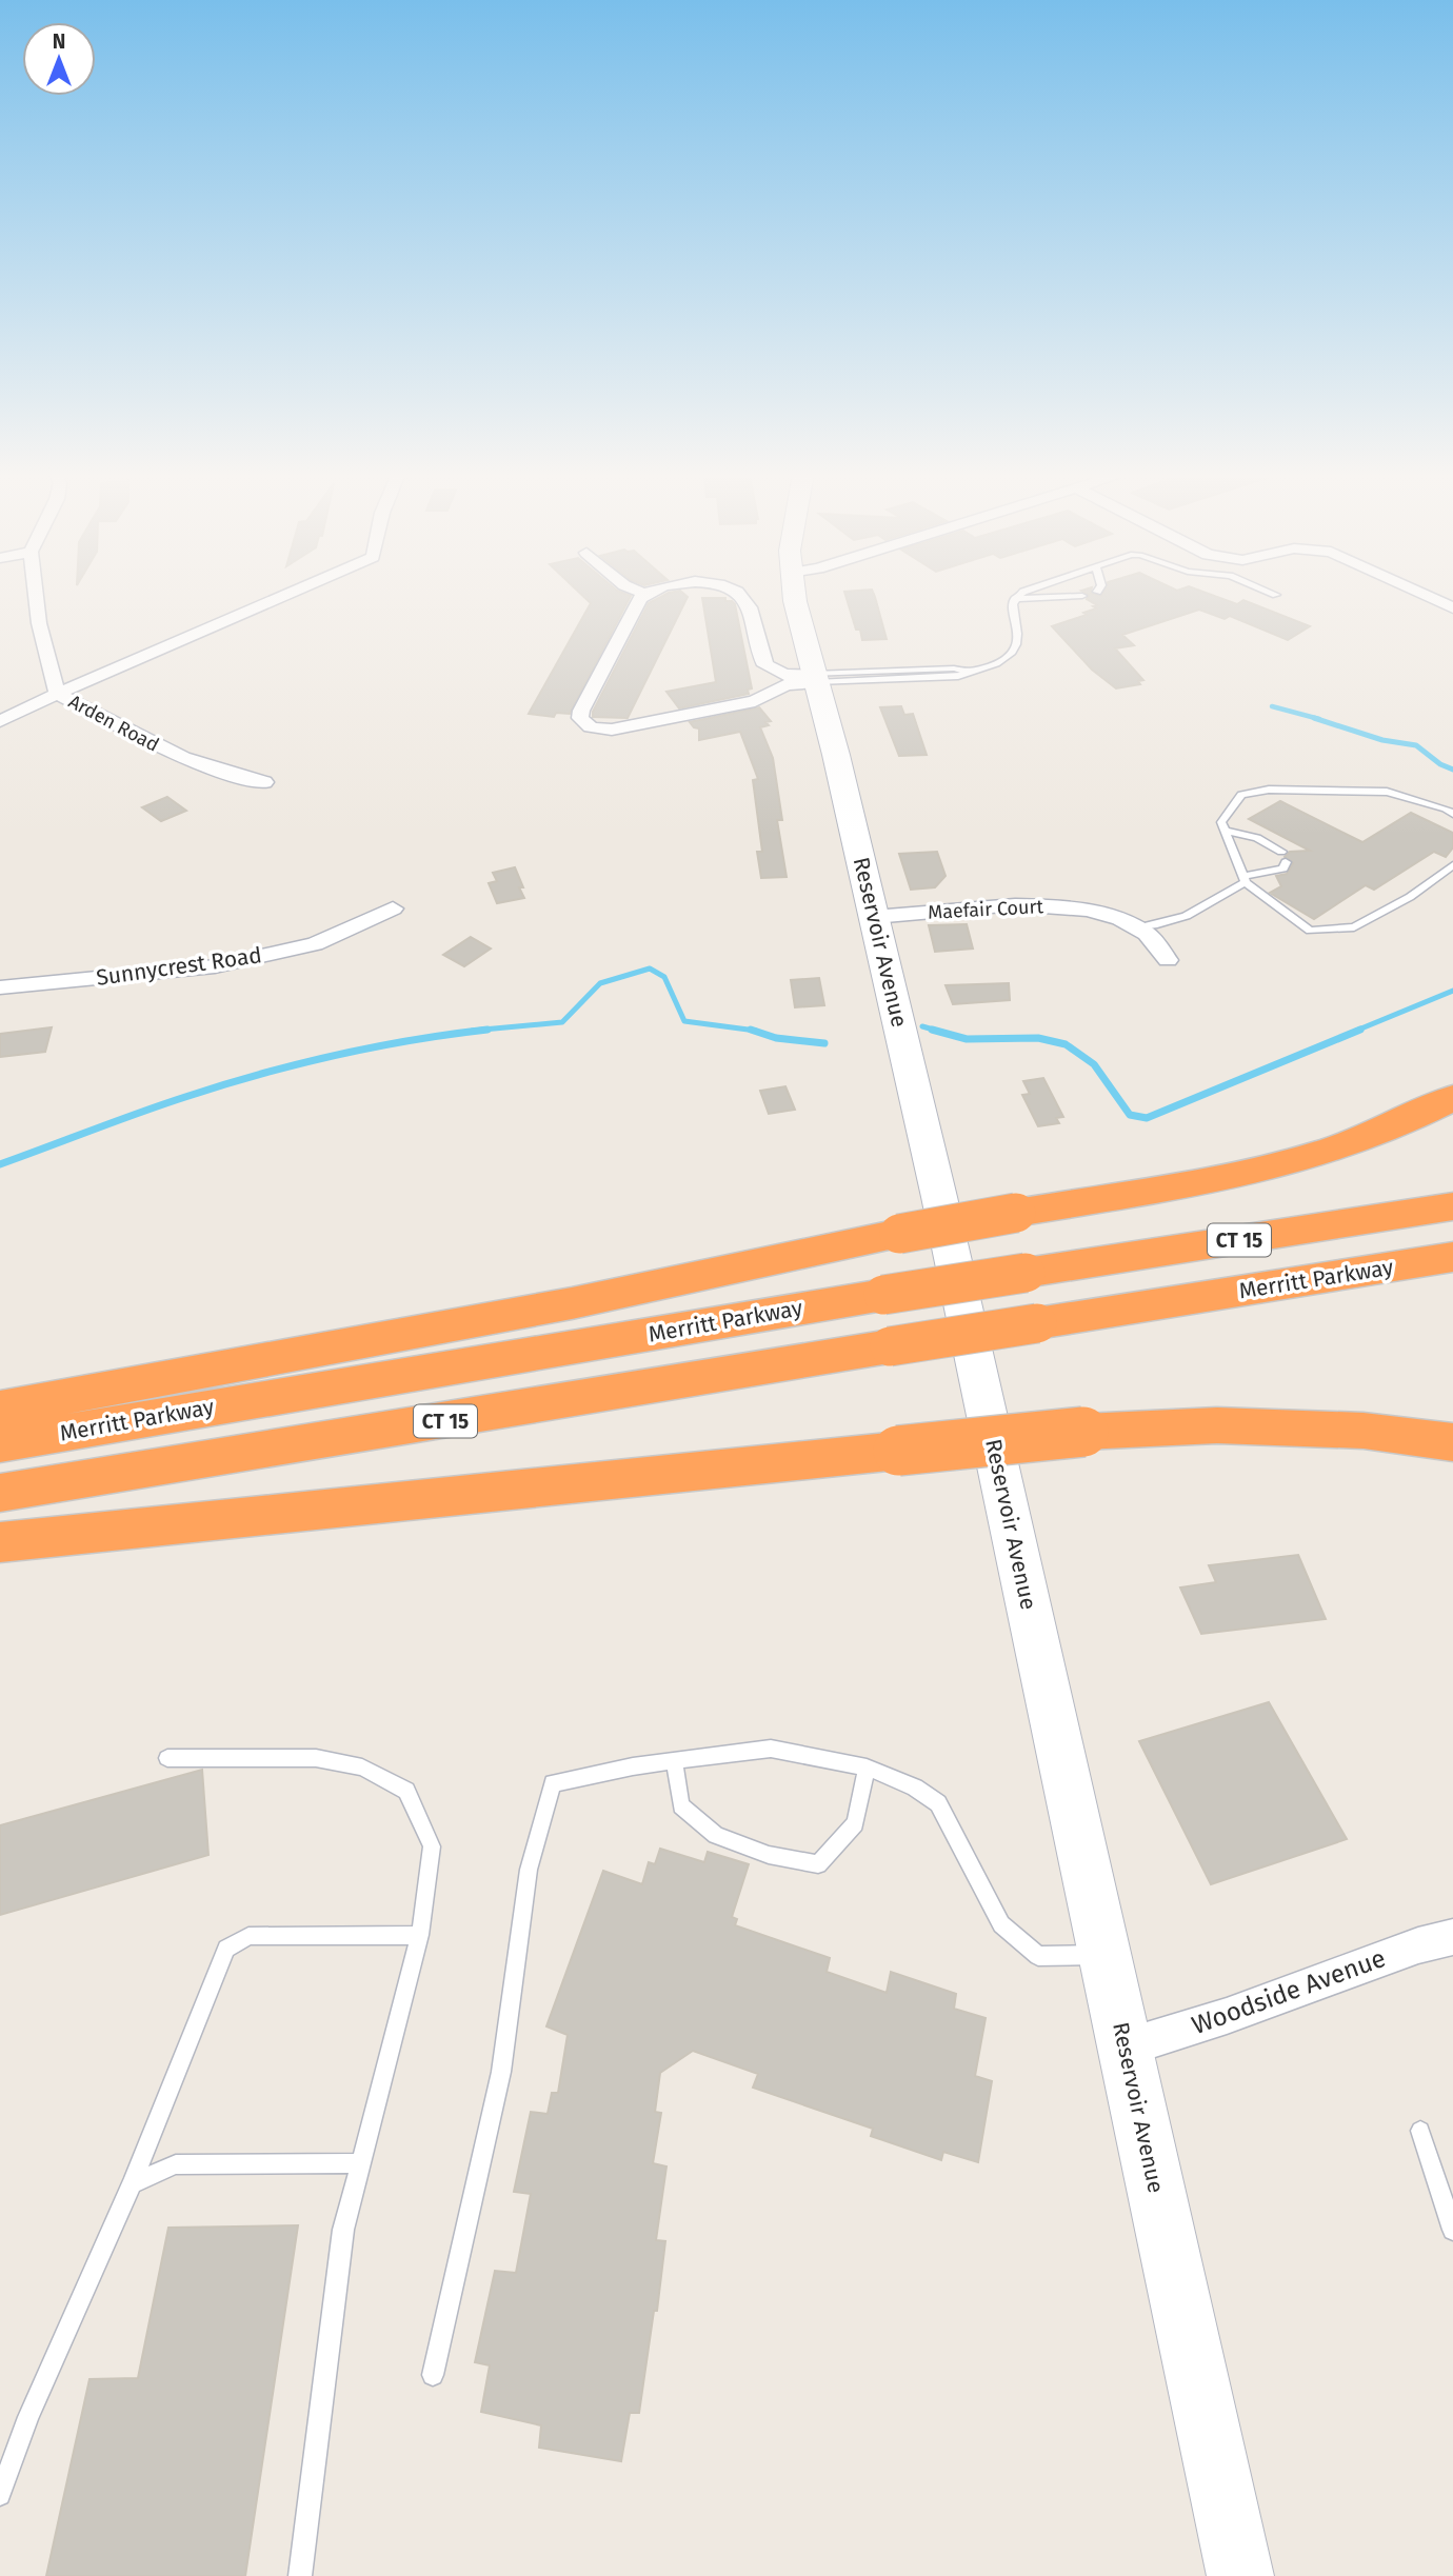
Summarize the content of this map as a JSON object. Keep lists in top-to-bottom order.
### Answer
{
  "streets": {
    "highway": ["CT 15", "Merritt Parkway"],
    "main road": ["Reservoir Avenue"],
    "street": [
      "Arden Road",
      "Maefair Court",
      "Sunnycrest Road",
      "Woodside Avenue"
    ]
  },
  "crossings": [
    ["Maefair Court", "Reservoir Avenue"],
    ["Reservoir Avenue", "Woodside Avenue"]
  ],
  "north": "top"
}
